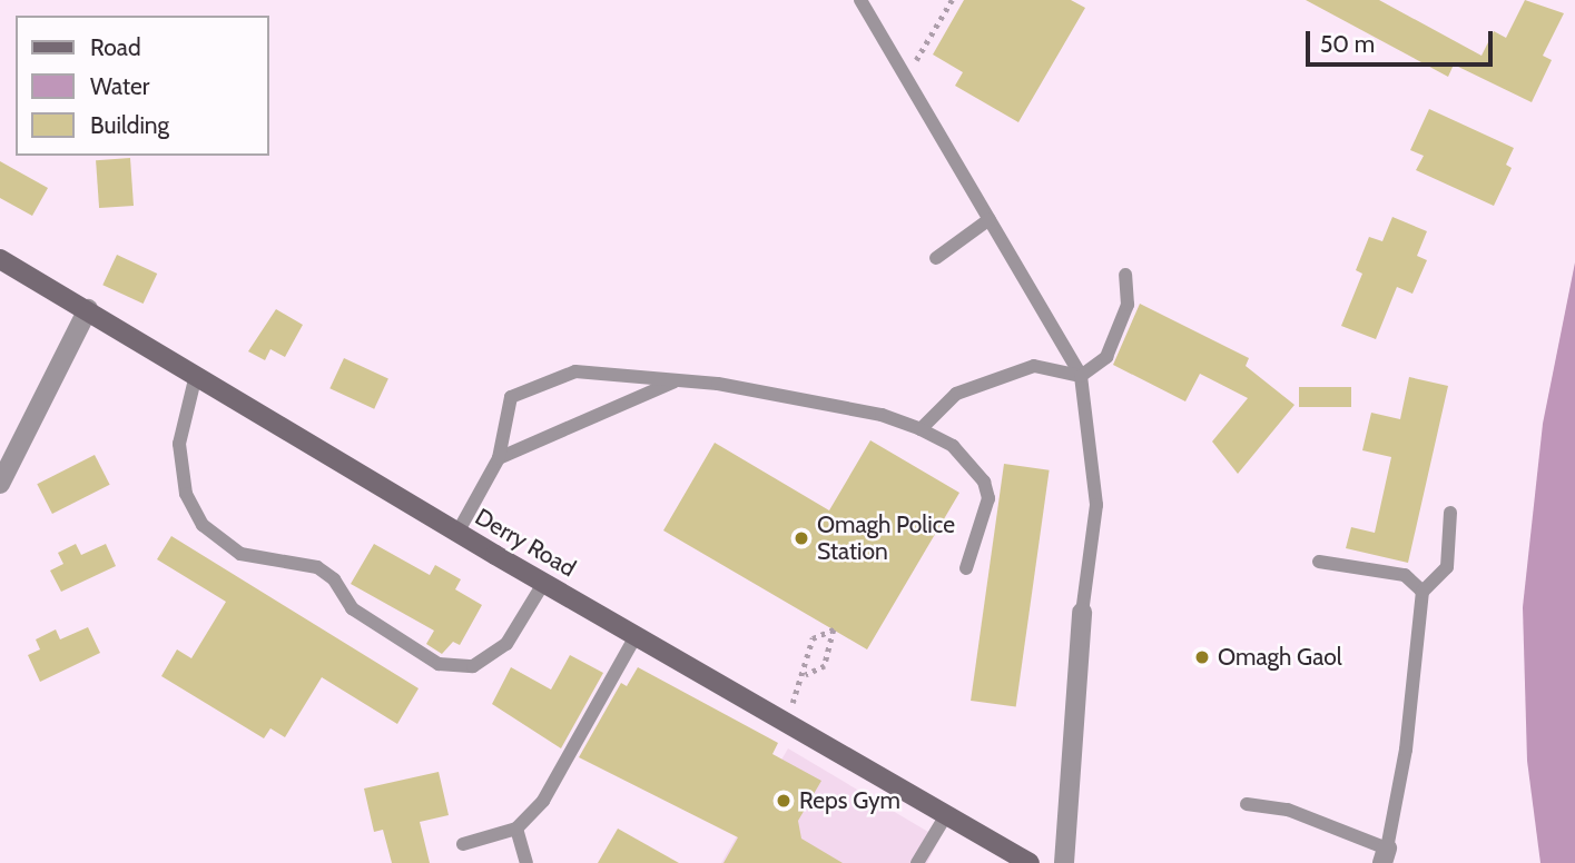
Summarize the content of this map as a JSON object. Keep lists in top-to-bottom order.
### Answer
{
  "streets": {
    "main road": ["Derry Road"]
  },
  "places": ["Omagh Police Station", "Omagh Gaol", "Reps Gym"],
  "legend": ["Road", "Water", "Building"],
  "scale_bar": "50 m"
}
